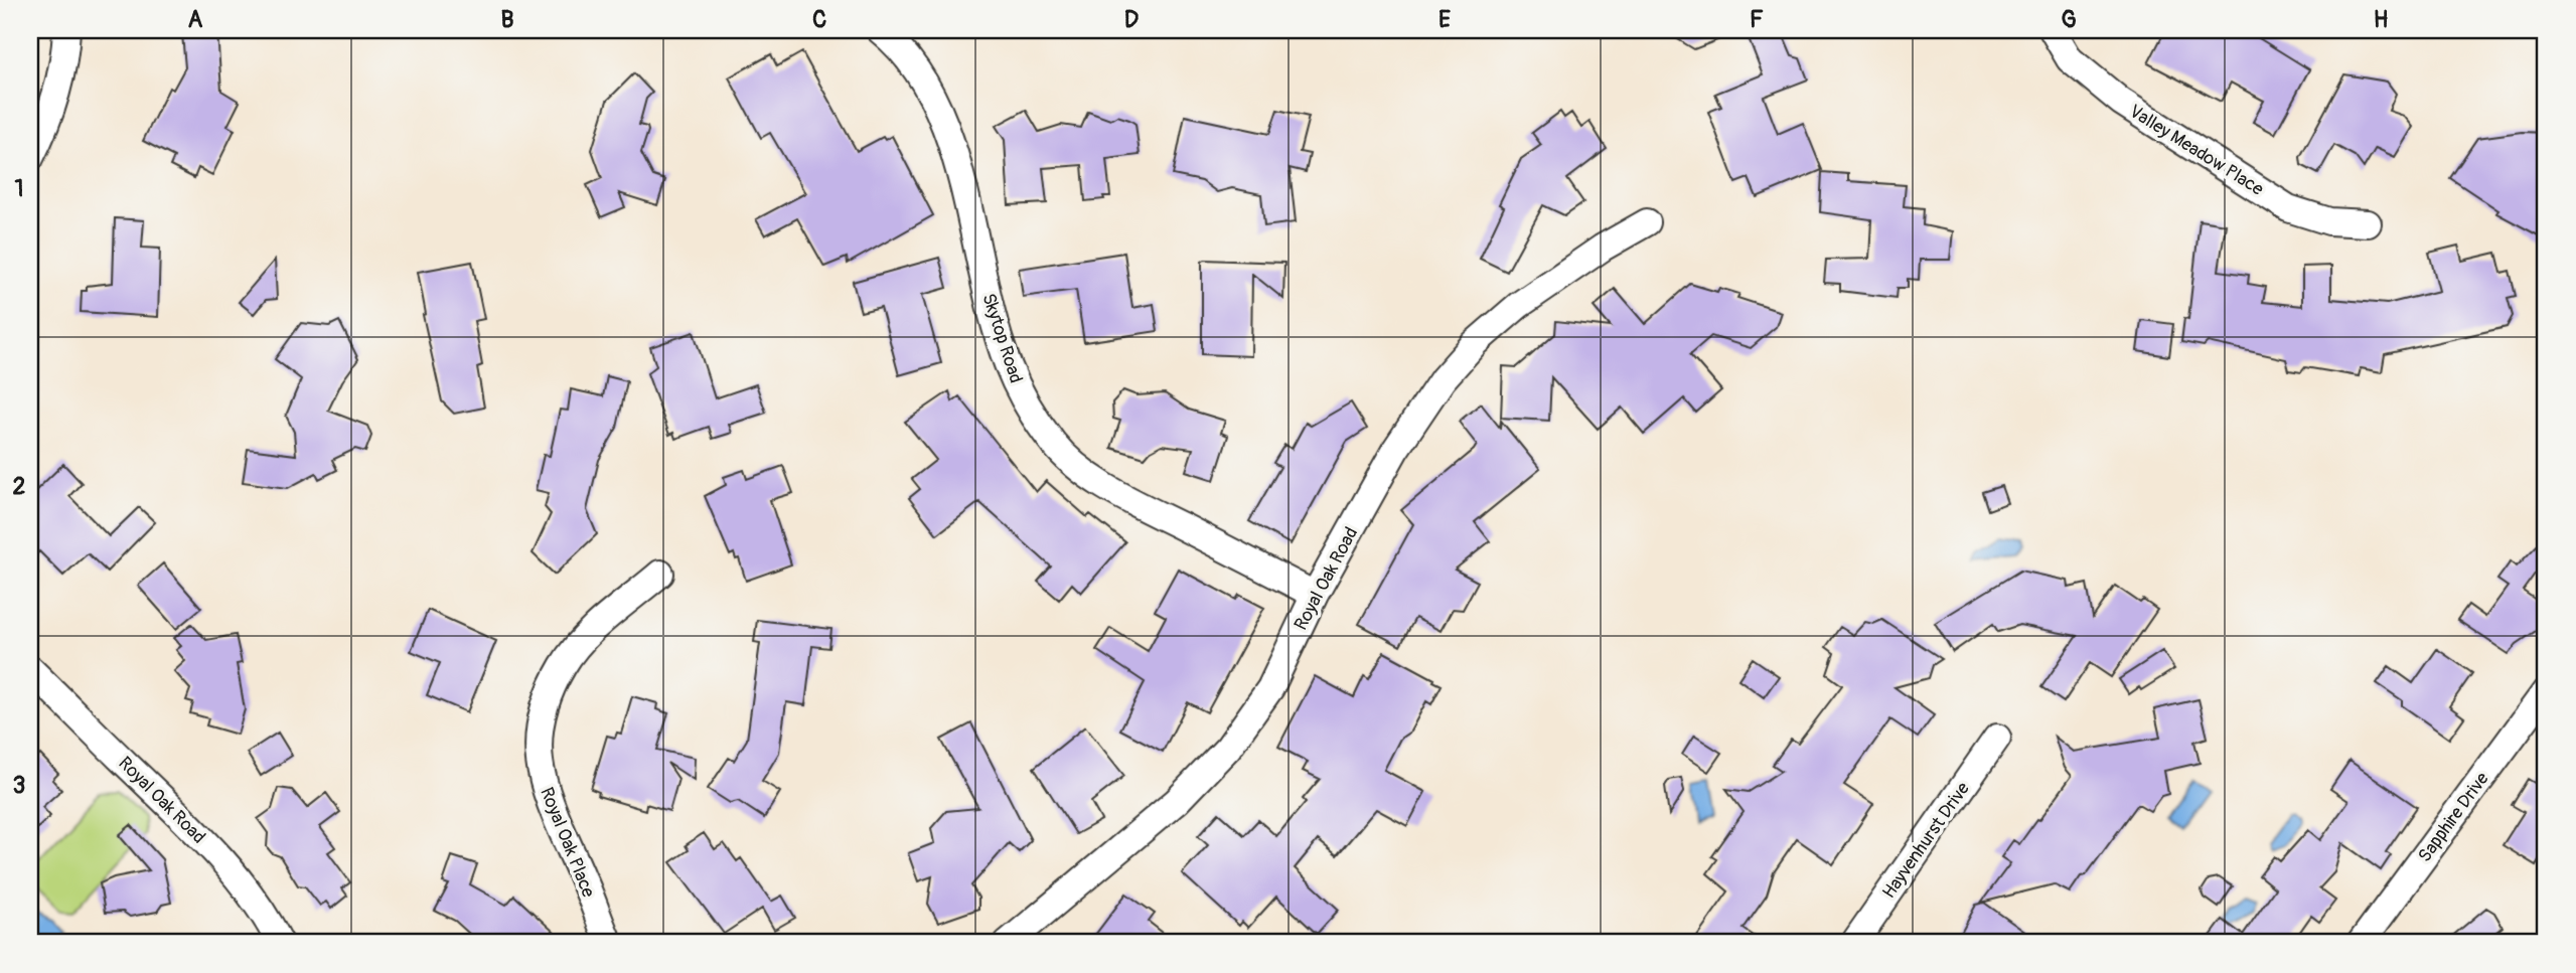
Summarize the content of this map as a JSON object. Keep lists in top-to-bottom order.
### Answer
{
  "streets": {
    "street": [
      "Valley Meadow Place",
      "Skytop Road",
      "Royal Oak Road",
      "Sapphire Drive",
      "Hayvenhurst Drive",
      "Royal Oak Place"
    ]
  },
  "crossings": [
    ["Skytop Road", "Royal Oak Road"]
  ],
  "grid": {
    "columns": [
      "A",
      "B",
      "C",
      "D",
      "E",
      "F",
      "G",
      "H"
    ],
    "rows": ["1", "2", "3"]
  }
}
